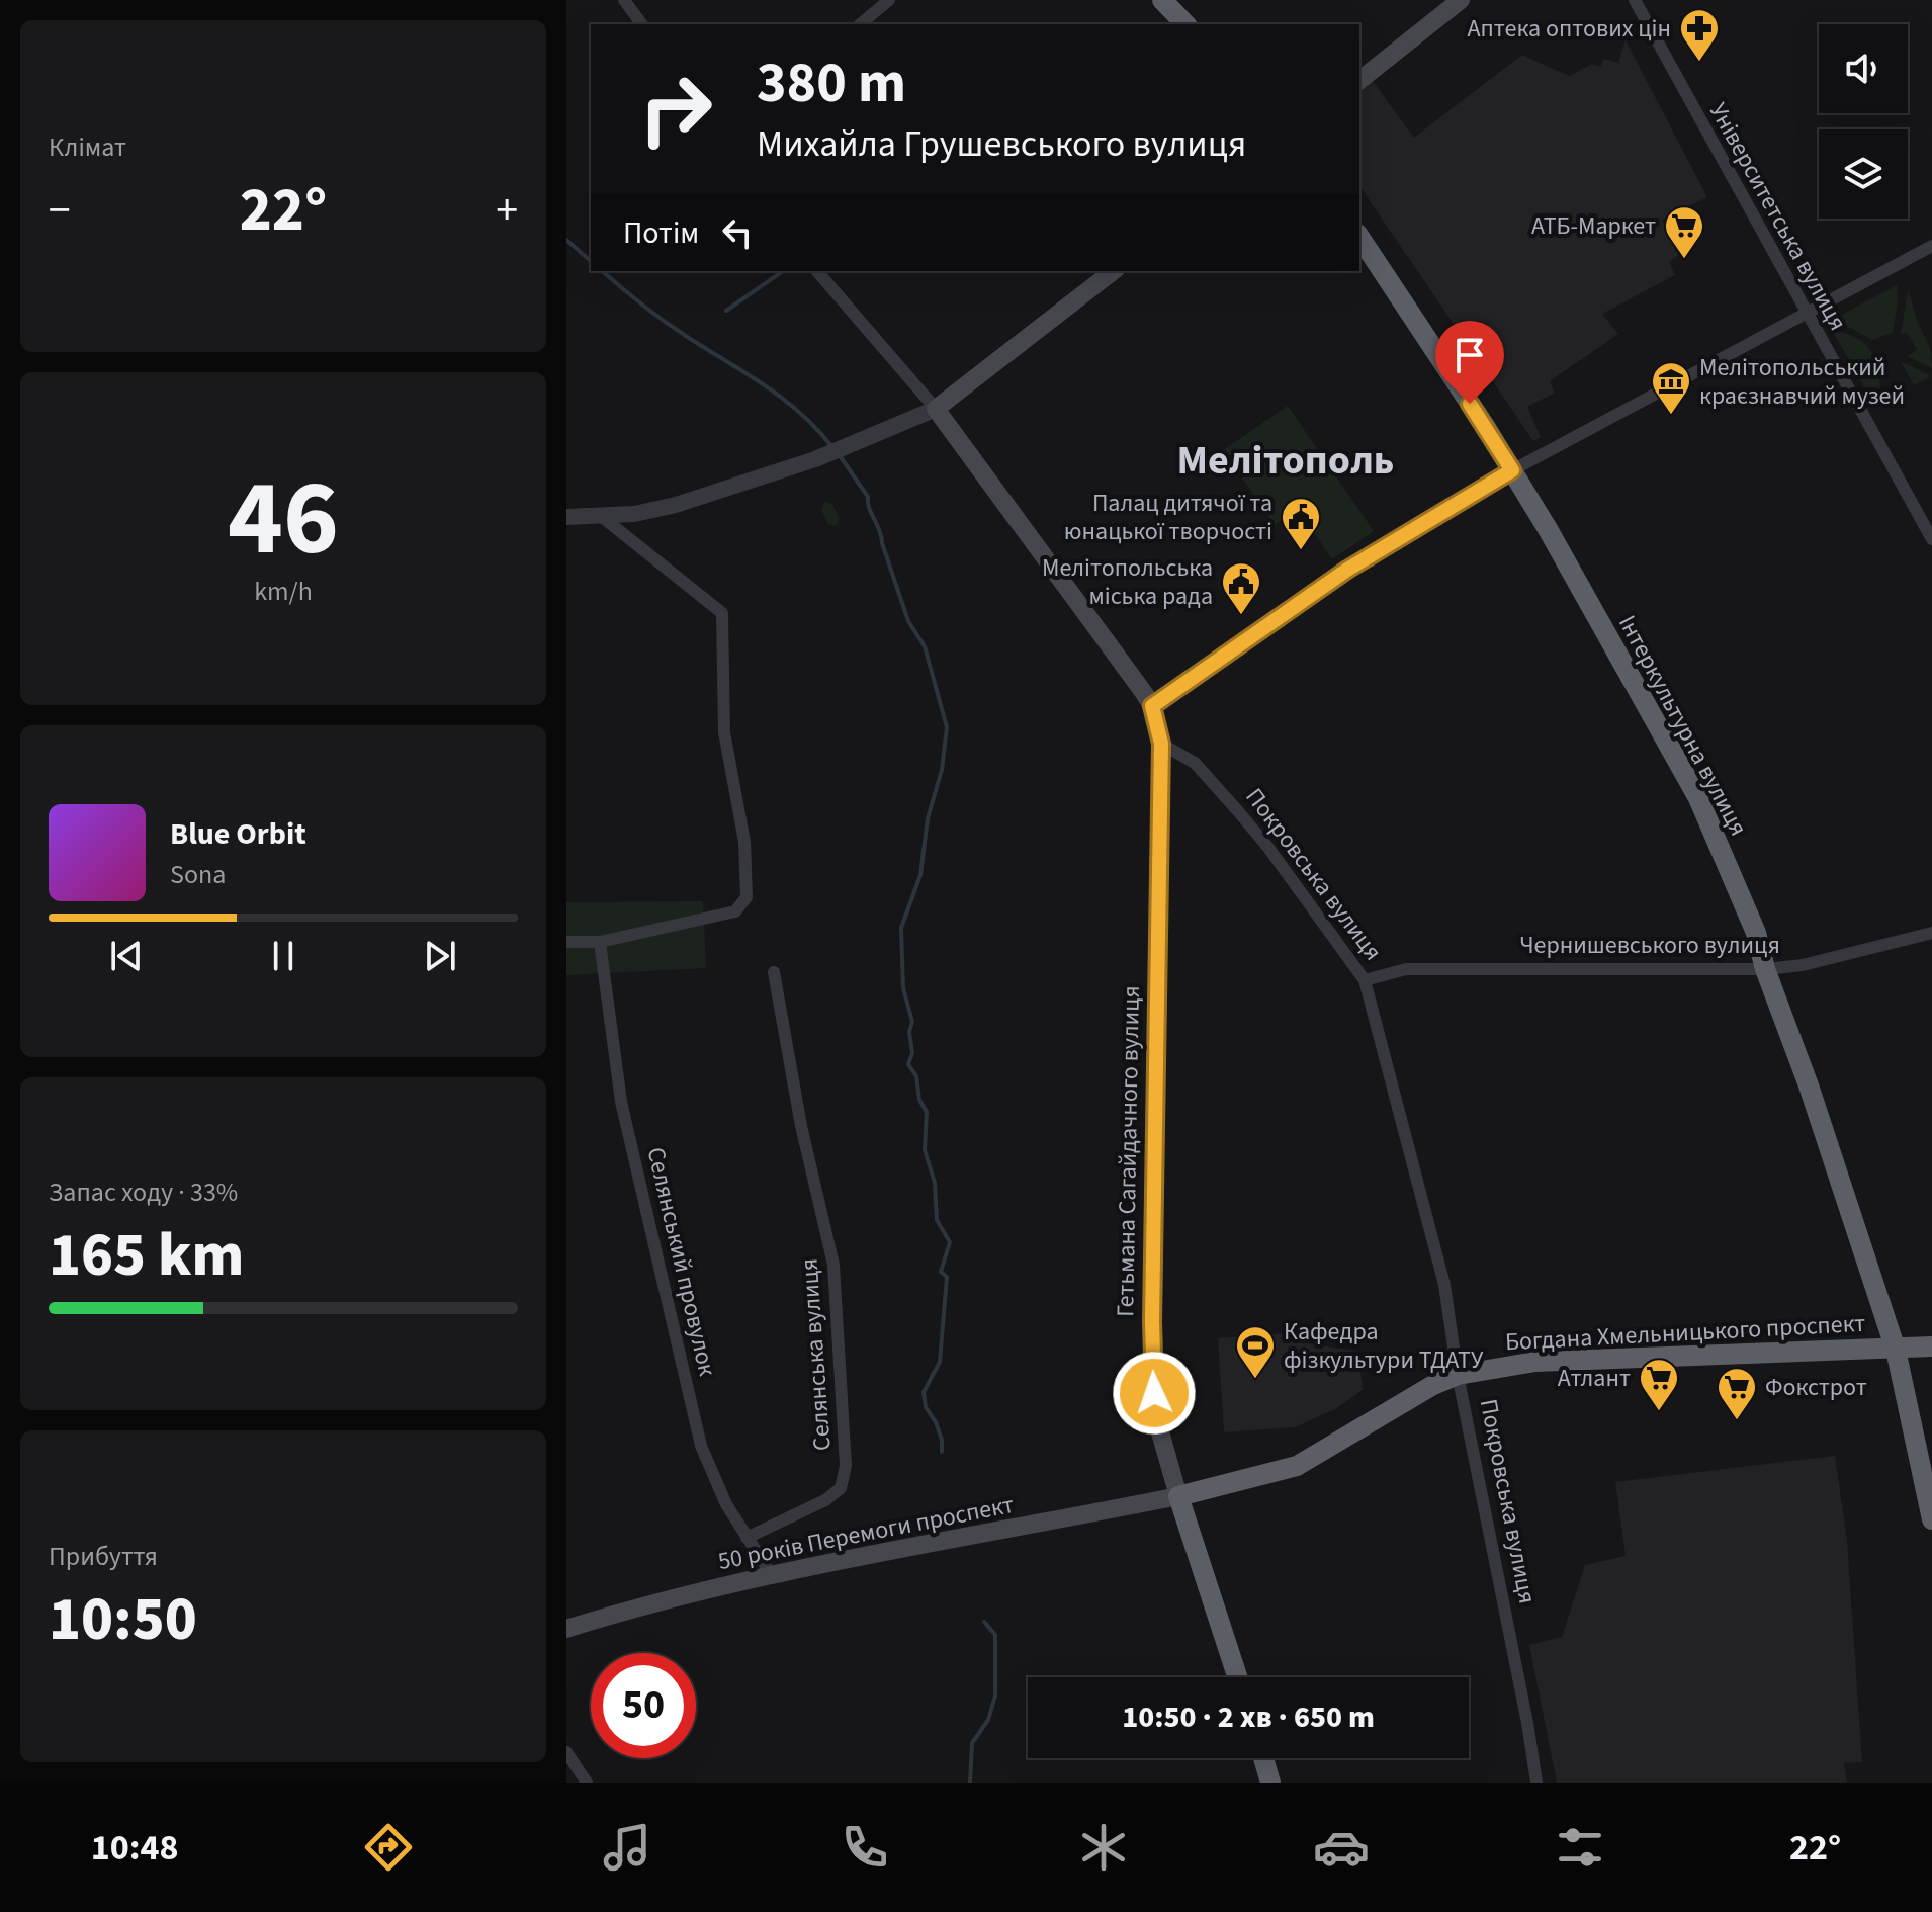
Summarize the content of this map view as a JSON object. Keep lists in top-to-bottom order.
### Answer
{
  "streets": {
    "highway": ["Інтеркультурна вулиця", "Гетьмана Сагайдачного вулиця", "Богдана Хмельницького проспект"],
    "main road": ["50 років Перемоги проспект"],
    "street": [
      "Університетська вулиця",
      "Покровська вулиця",
      "Чернишевського вулиця",
      "Селянський провулок",
      "Селянська вулиця"
    ]
  },
  "crossings": [
    ["Інтеркультурна вулиця", "Чернишевського вулиця"],
    ["Інтеркультурна вулиця", "Богдана Хмельницького проспект"],
    ["Покровська вулиця", "Чернишевського вулиця"],
    ["Покровська вулиця", "Гетьмана Сагайдачного вулиця"],
    ["Покровська вулиця", "Богдана Хмельницького проспект"],
    ["Гетьмана Сагайдачного вулиця", "Богдана Хмельницького проспект"],
    ["Гетьмана Сагайдачного вулиця", "50 років Перемоги проспект"],
    ["Селянський провулок", "Селянська вулиця"],
    ["Селянський провулок", "50 років Перемоги проспект"],
    ["Богдана Хмельницького проспект", "50 років Перемоги проспект"]
  ],
  "districts": ["Мелітополь"],
  "places": {
    "pharmacy": ["Аптека оптових цін"],
    "supermarket": ["АТБ-Маркет", "Атлант", "Фокстрот"],
    "museum": ["Мелітопольський краєзнавчий музей"],
    "public building": ["Палац дитячої та юнацької творчості", "Мелітопольська міська рада"],
    "sports": ["Кафедра фізкультури ТДАТУ"]
  },
  "page": {
    "tile": [
      "Клімат",
      ["46", "km/h"],
      ["Запас ходу · 33%", "165 km"],
      ["Прибуття", "10:50"]
    ],
    "turn": ["380 m", "Михайла Грушевського вулиця"],
    "heat": ["−", "22°", "+"],
    "then": "Потім",
    "song": ["Blue Orbit", "Sona"],
    "limit": "50",
    "trip": "10:50 · 2 хв · 650 m",
    "tabs": ["10:48", "22°"]
  }
}
